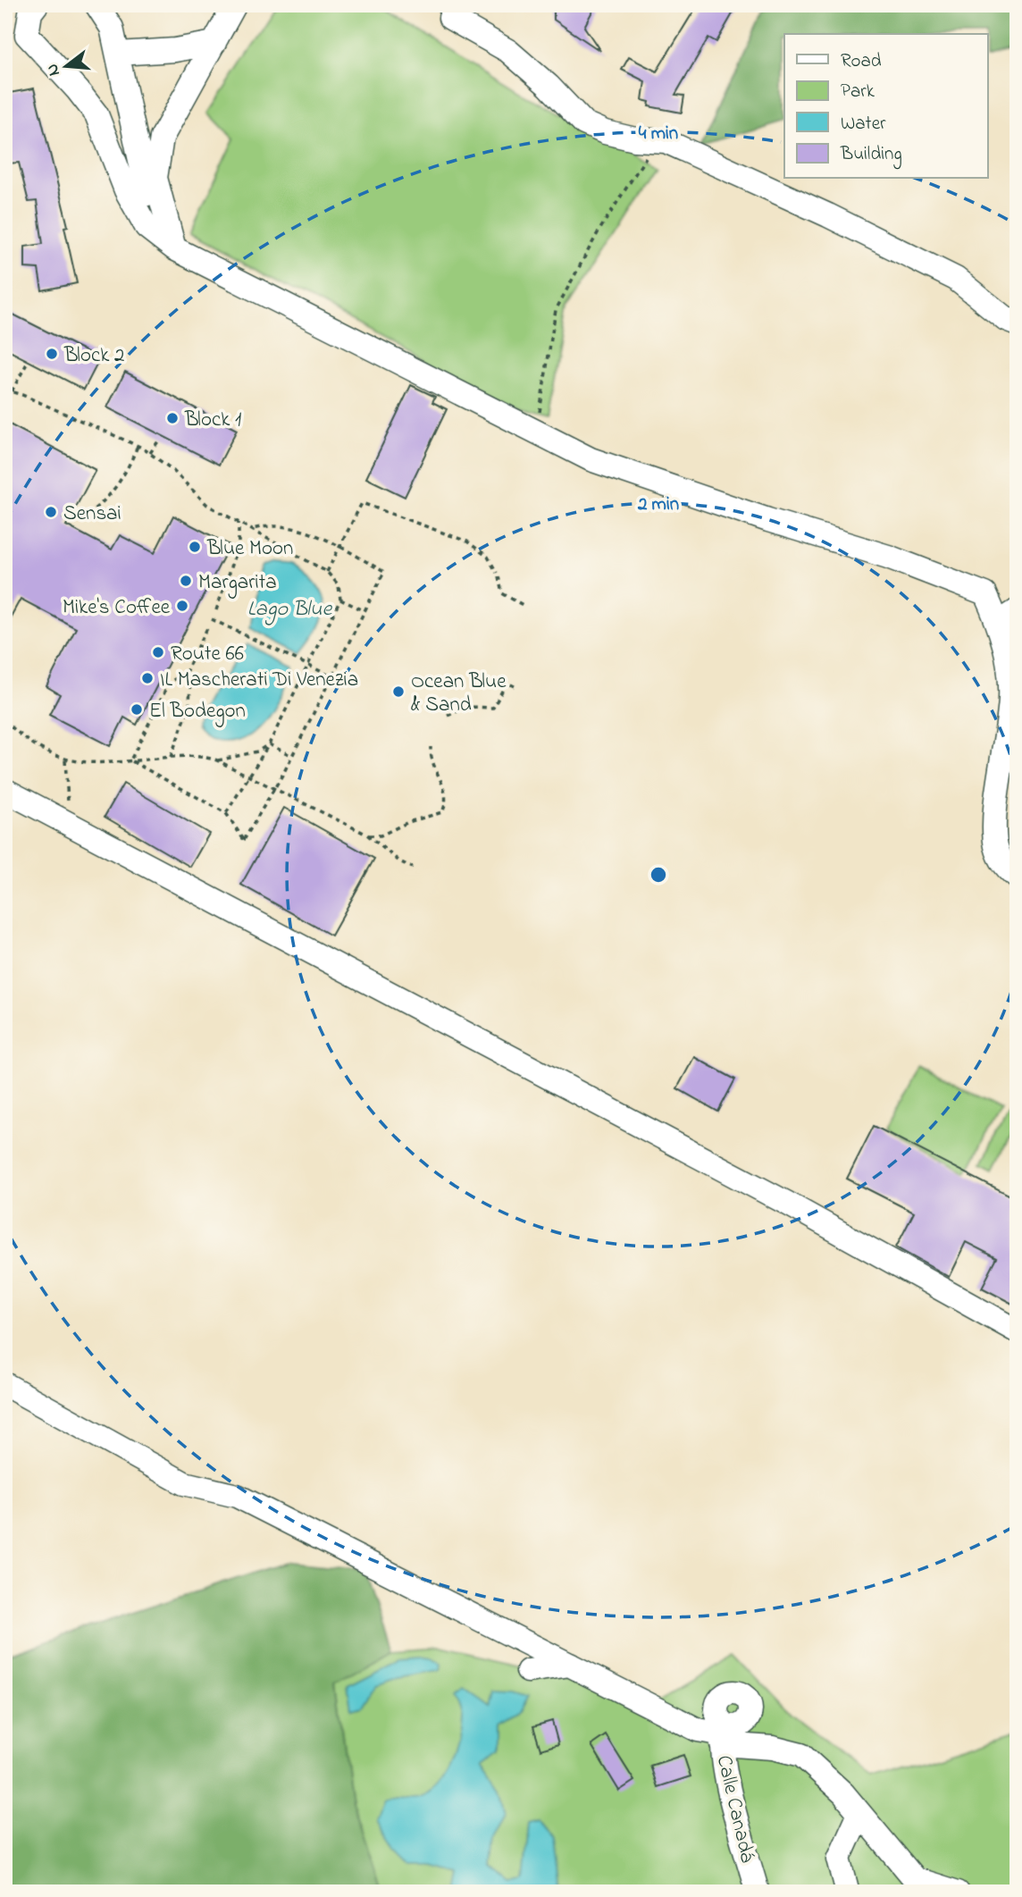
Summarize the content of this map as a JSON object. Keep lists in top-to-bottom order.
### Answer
{
  "streets": {
    "street": ["Calle Canadá"]
  },
  "water": ["Lago Blue"],
  "places": [
    "Block 2",
    "Block 1",
    "Sensai",
    "Blue Moon",
    "Margarita",
    "Mike's Coffee",
    "Route 66",
    "IL Mascherati Di Venezia",
    "Ocean Blue & Sand",
    "El Bodegon"
  ],
  "legend": [
    "Road",
    "Park",
    "Water",
    "Building"
  ],
  "north": "left",
  "rings": ["4 min", "2 min"]
}
